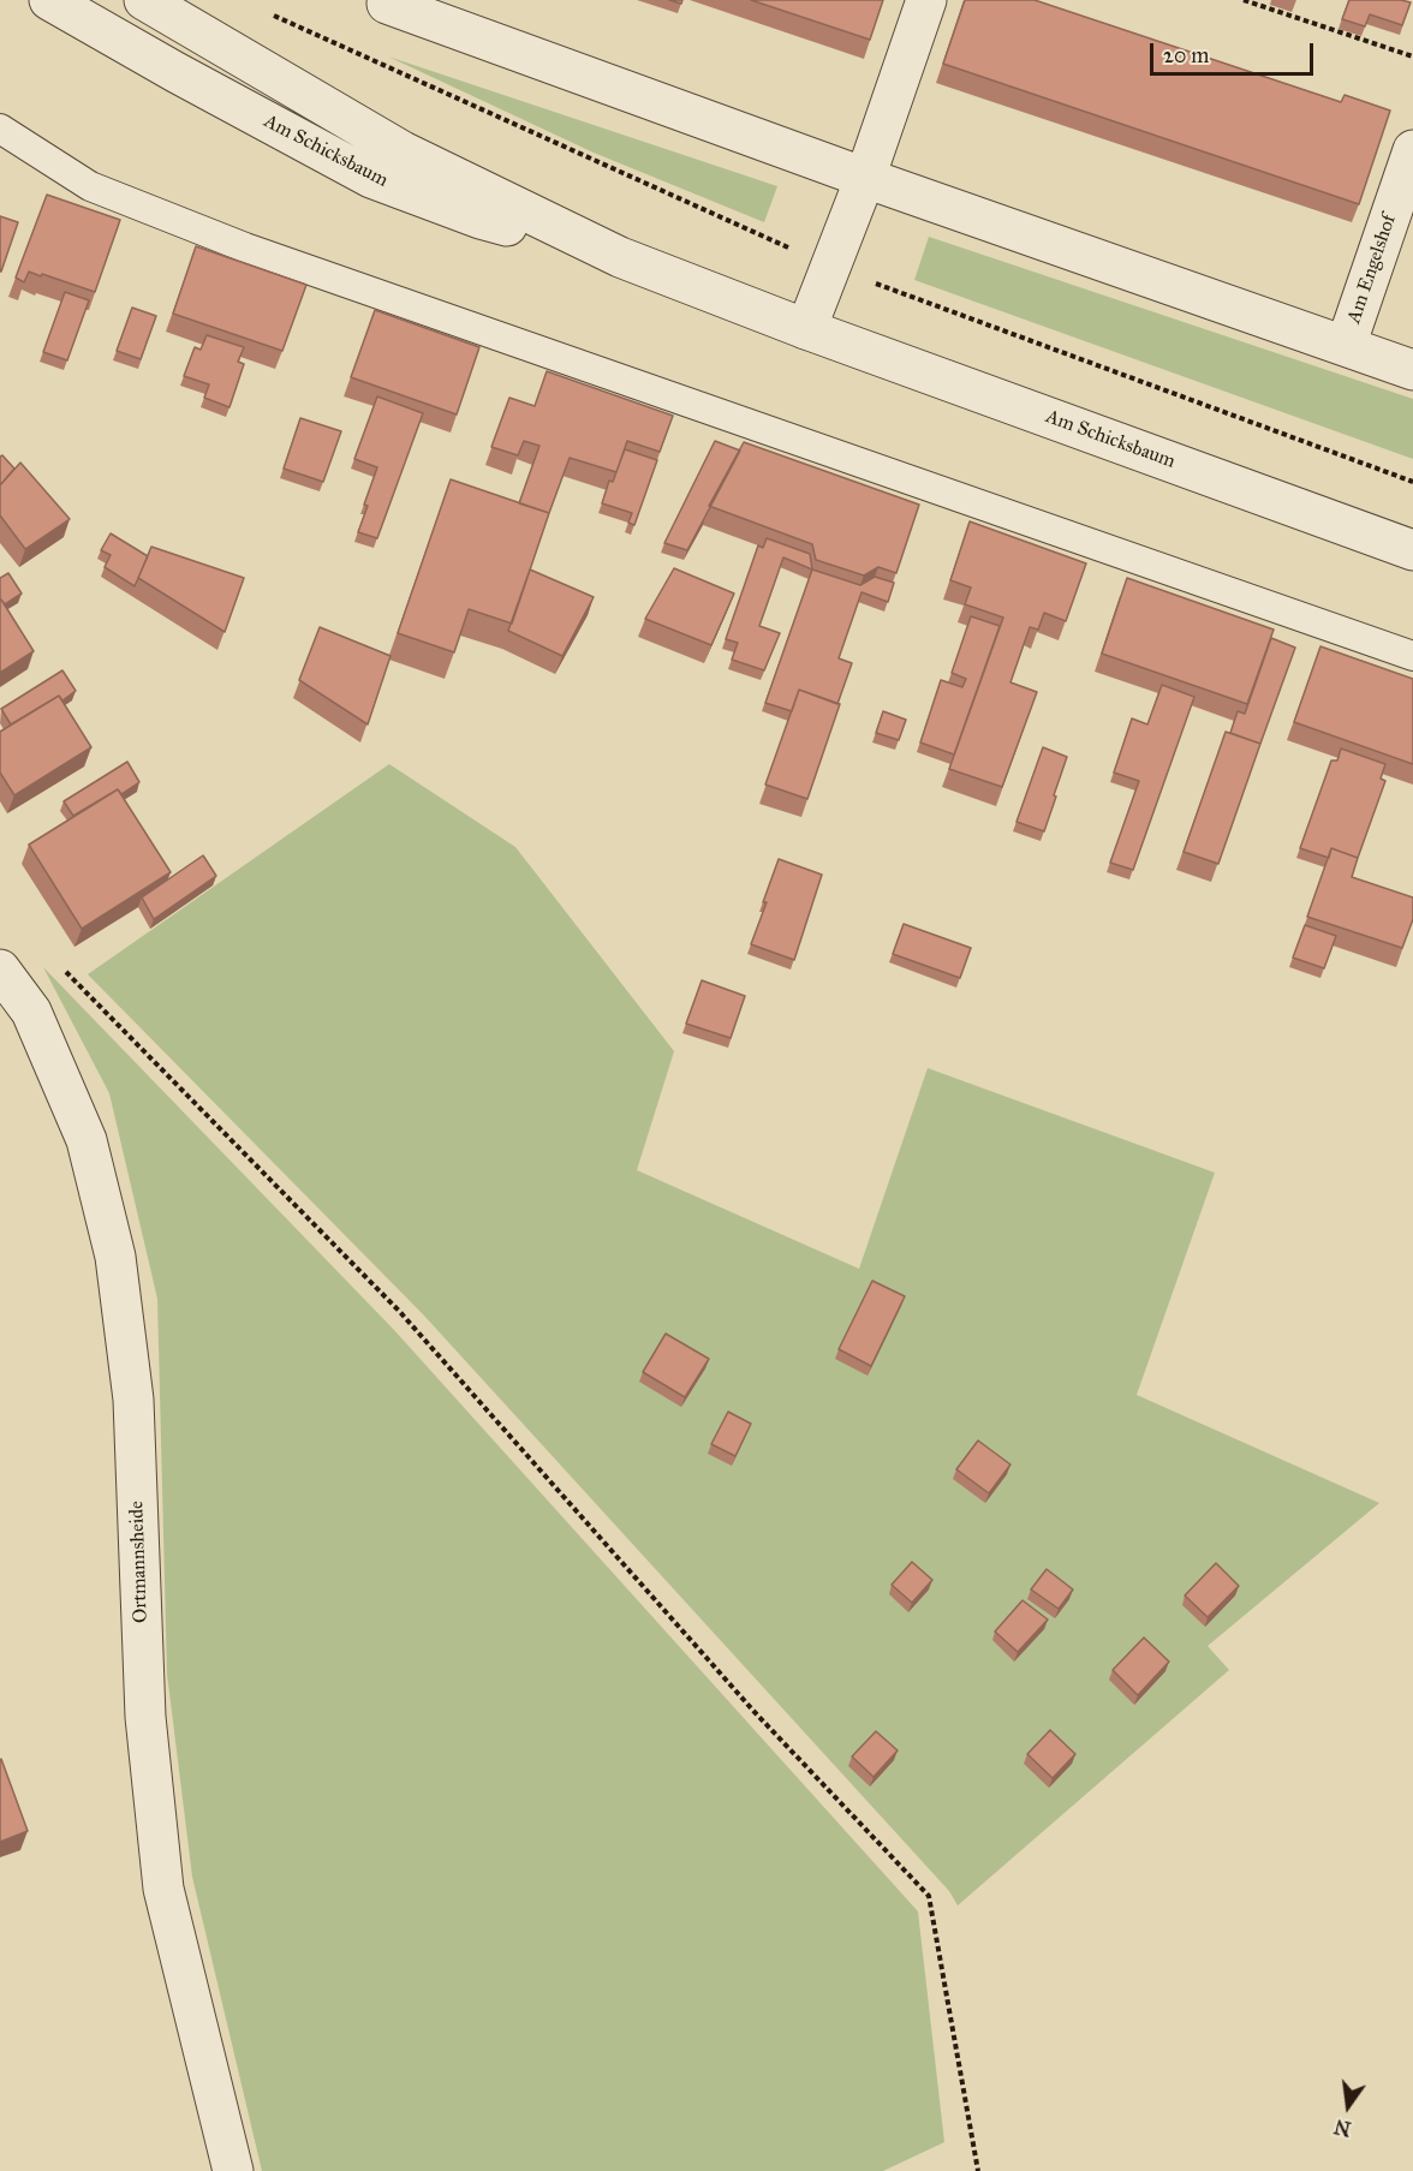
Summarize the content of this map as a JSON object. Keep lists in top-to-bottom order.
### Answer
{
  "streets": {
    "street": ["Am Schicksbaum", "Am Engelshof", "Ortmannsheide"]
  },
  "scale_bar": "20 m",
  "north": "bottom"
}
